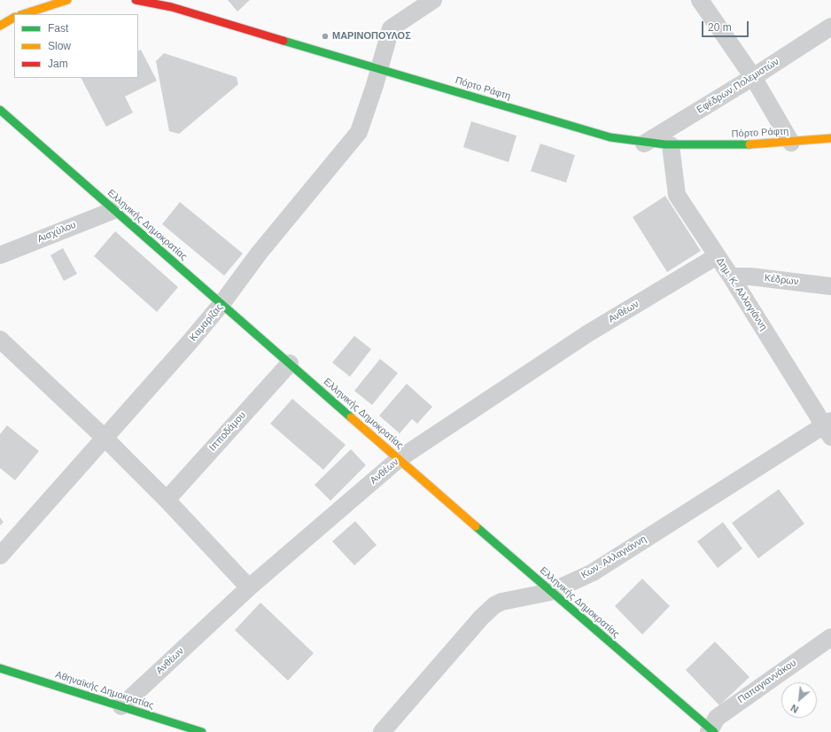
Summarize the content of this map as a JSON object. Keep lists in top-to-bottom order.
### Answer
{
  "streets": {
    "main road": ["Πόρτο Ράφτη", "Ελληνικής Δημοκρατίας", "Αθηναϊκής Δημοκρατίας"],
    "street": [
      "Εφέδρων Πολεμιστών",
      "Αισχύλου",
      "Κέδρων",
      "Δημ. Κ. Αλλαγιάννη",
      "Ανθέων",
      "Καμαρίζας",
      "Ιπποδάμου",
      "Κων. Αλλαγιάννη",
      "Παπαγιαννάκου"
    ]
  },
  "crossings": [
    ["Εφέδρων Πολεμιστών", "Πόρτο Ράφτη"],
    ["Πόρτο Ράφτη", "Δημ. Κ. Αλλαγιάννη"],
    ["Πόρτο Ράφτη", "Καμαρίζας"],
    ["Ελληνικής Δημοκρατίας", "Αισχύλου"],
    ["Ελληνικής Δημοκρατίας", "Ανθέων"],
    ["Ελληνικής Δημοκρατίας", "Καμαρίζας"],
    ["Ελληνικής Δημοκρατίας", "Ιπποδάμου"],
    ["Ελληνικής Δημοκρατίας", "Κων. Αλλαγιάννη"],
    ["Ελληνικής Δημοκρατίας", "Παπαγιαννάκου"],
    ["Κέδρων", "Δημ. Κ. Αλλαγιάννη"],
    ["Δημ. Κ. Αλλαγιάννη", "Ανθέων"],
    ["Δημ. Κ. Αλλαγιάννη", "Κων. Αλλαγιάννη"],
    ["Ανθέων", "Αθηναϊκής Δημοκρατίας"]
  ],
  "places": ["ΜΑΡΙΝΟΠΟΥΛΟΣ"],
  "legend": ["Fast", "Slow", "Jam"],
  "scale_bar": "20 m",
  "north": "bottom left"
}
